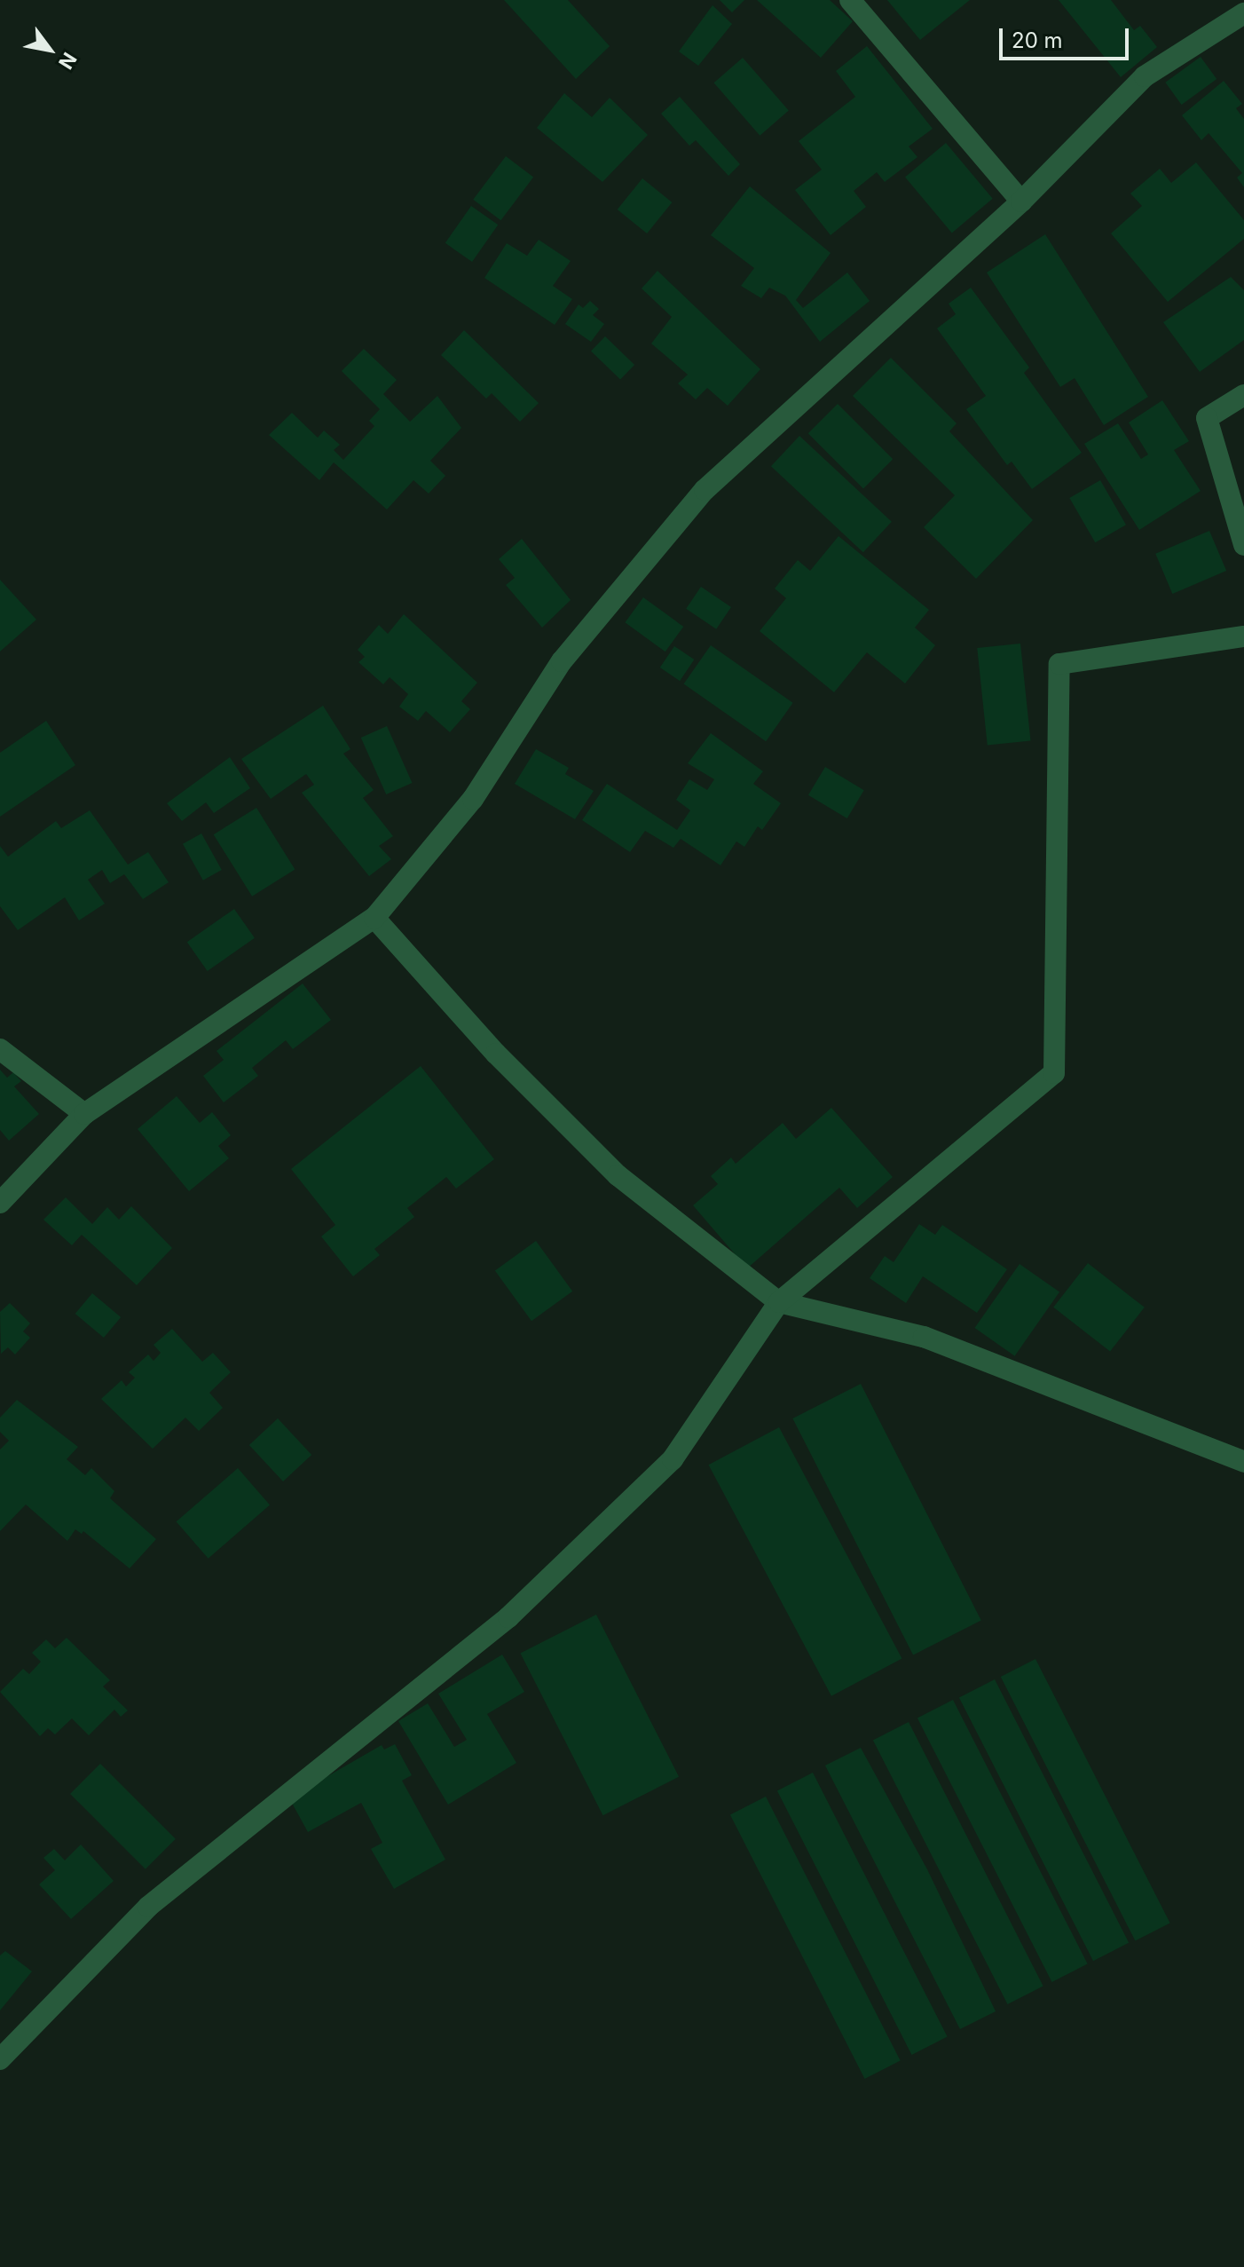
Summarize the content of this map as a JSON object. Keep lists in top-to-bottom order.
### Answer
{
  "scale_bar": "20 m",
  "north": "bottom right"
}
